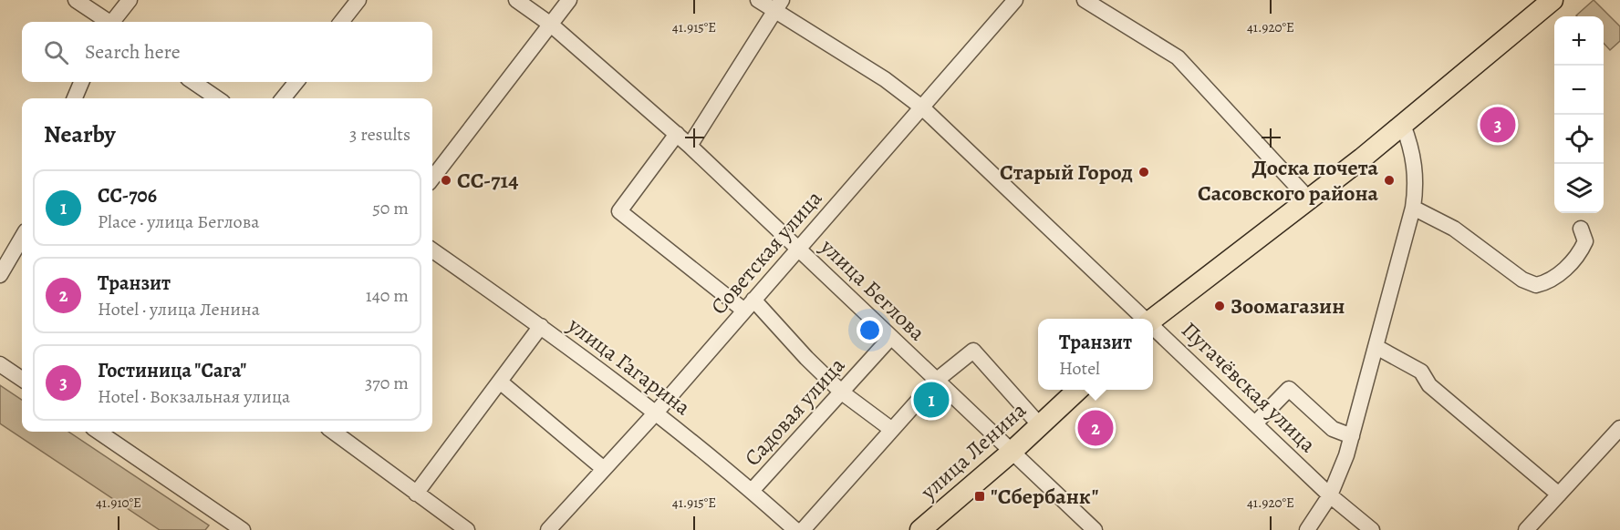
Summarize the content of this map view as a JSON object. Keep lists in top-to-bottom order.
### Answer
{
  "streets": {
    "main road": ["улица Ленина"],
    "street": [
      "Советская улица",
      "улица Беглова",
      "улица Гагарина",
      "Пугачёвская улица",
      "Садовая улица"
    ]
  },
  "crossings": [
    ["Советская улица", "улица Беглова"],
    ["Советская улица", "улица Гагарина"],
    ["Советская улица", "Пугачёвская улица"],
    ["улица Беглова", "Садовая улица"],
    ["улица Беглова", "улица Ленина"],
    ["улица Гагарина", "Садовая улица"]
  ],
  "places": {
    "other": [
      "Старый Город",
      "СС-714",
      "Доска почета Сасовского района",
      "Зоомагазин"
    ],
    "transit": ["\"Сбербанк\""]
  },
  "page": {
    "map_buttons": ["+", "−"],
    "search": "Search here",
    "heading": ["Nearby", "3 results"],
    "pins": ["3", "1", "2"],
    "list": [
      {
        "mark": "1",
        "name": "СС-706",
        "note": "Place · улица Беглова",
        "value": "50 m"
      },
      {
        "mark": "2",
        "name": "Транзит",
        "note": "Hotel · улица Ленина",
        "value": "140 m"
      },
      {
        "mark": "3",
        "name": "Гостиница \"Сага\"",
        "note": "Hotel · Вокзальная улица",
        "value": "370 m"
      }
    ],
    "popup": ["Транзит", "Hotel"]
  },
  "coordinates": ["41.915°E", "41.920°E", "41.910°E"]
}
